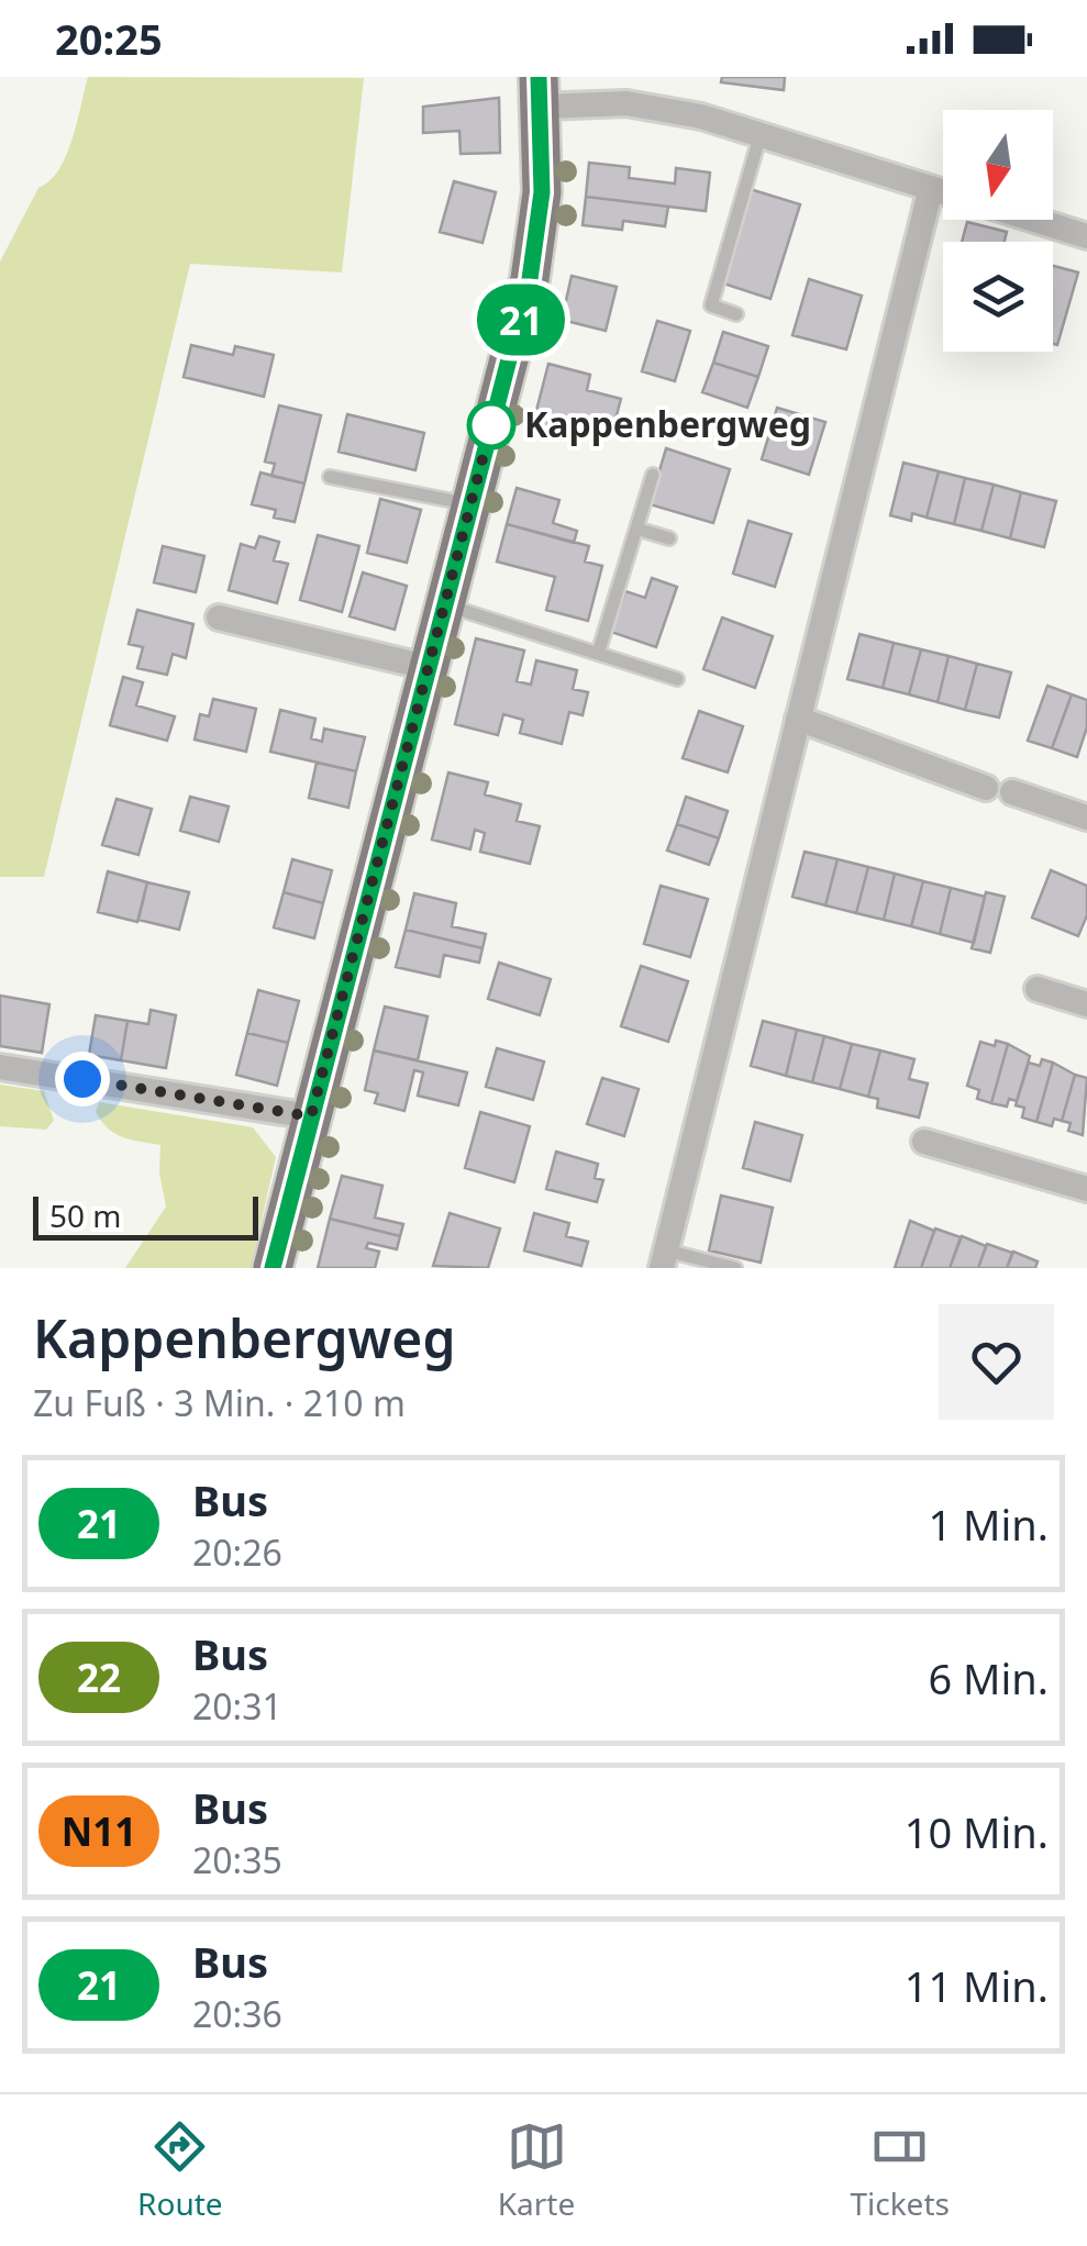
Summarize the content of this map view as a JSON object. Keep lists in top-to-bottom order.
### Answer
{
  "places": ["Kappenbergweg"],
  "lines": ["bus line 21"],
  "scale_bar": "50 m",
  "north": "bottom",
  "page": {
    "status": "20:25",
    "on_map": "21",
    "scale": "50 m",
    "heading": ["Kappenbergweg", "Zu Fuß · 3 Min. · 210 m"],
    "list": [
      {
        "mark": "21",
        "name": "Bus",
        "note": "20:26",
        "value": "1 Min."
      },
      {
        "mark": "22",
        "name": "Bus",
        "note": "20:31",
        "value": "6 Min."
      },
      {
        "mark": "N11",
        "name": "Bus",
        "note": "20:35",
        "value": "10 Min."
      },
      {
        "mark": "21",
        "name": "Bus",
        "note": "20:36",
        "value": "11 Min."
      }
    ],
    "tabs": ["Route", "Karte", "Tickets"]
  }
}
